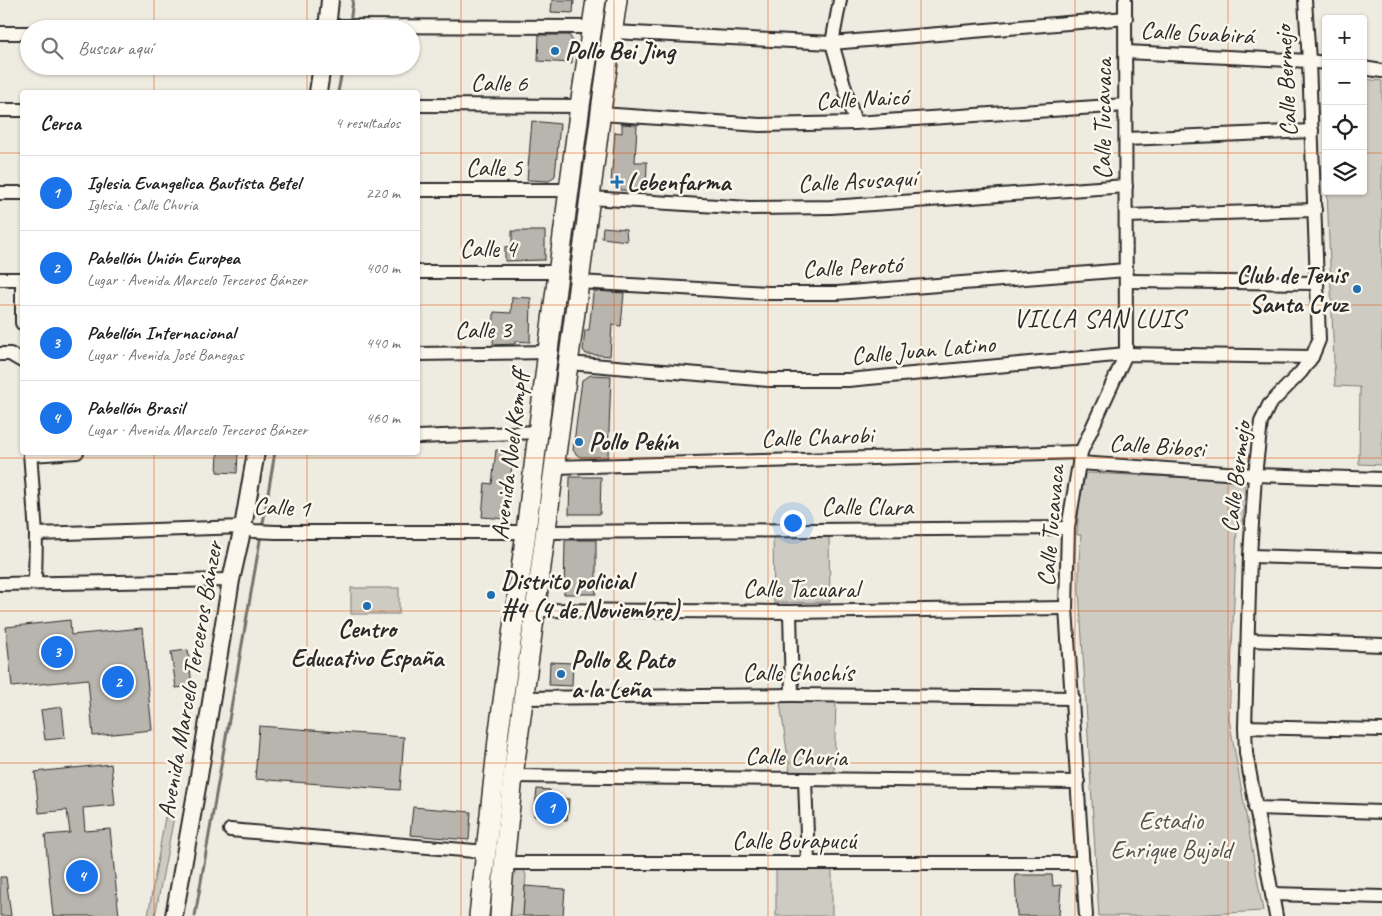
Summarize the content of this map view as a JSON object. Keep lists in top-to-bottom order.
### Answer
{
  "streets": {
    "main road": ["Avenida Noel Kempff"],
    "street": [
      "Calle Guabirá",
      "Calle Bermejo",
      "Calle 6",
      "Calle Naicó",
      "Calle Tucavaca",
      "Calle 5",
      "Calle Asusaquí",
      "Calle 4",
      "Calle Perotó",
      "Calle 3",
      "Calle Juan Latino",
      "Calle Charobi",
      "Calle Bibosi",
      "Calle 1",
      "Calle Clara",
      "Calle Tacuaral",
      "Calle Chochís",
      "Avenida Marcelo Terceros Bánzer",
      "Calle Churia",
      "Calle Burapucú"
    ]
  },
  "crossings": [
    ["Calle Guabirá", "Calle Bermejo"],
    ["Calle Guabirá", "Calle Tucavaca"],
    ["Calle Bermejo", "Calle Perotó"],
    ["Calle Bermejo", "Calle Juan Latino"],
    ["Calle Bermejo", "Calle Bibosi"],
    ["Calle 6", "Avenida Noel Kempff"],
    ["Calle Naicó", "Calle Tucavaca"],
    ["Calle Naicó", "Avenida Noel Kempff"],
    ["Calle Tucavaca", "Calle Asusaquí"],
    ["Calle Tucavaca", "Calle Perotó"],
    ["Calle Tucavaca", "Calle Juan Latino"],
    ["Calle Tucavaca", "Calle Charobi"],
    ["Calle Tucavaca", "Calle Bibosi"],
    ["Calle Tucavaca", "Calle Clara"],
    ["Calle Tucavaca", "Calle Tacuaral"],
    ["Calle Tucavaca", "Calle Chochís"],
    ["Calle Tucavaca", "Calle Churia"],
    ["Calle Tucavaca", "Calle Burapucú"],
    ["Calle 5", "Avenida Noel Kempff"],
    ["Calle Asusaquí", "Avenida Noel Kempff"],
    ["Calle 4", "Avenida Noel Kempff"],
    ["Calle Perotó", "Avenida Noel Kempff"],
    ["Calle 3", "Avenida Noel Kempff"],
    ["Calle Juan Latino", "Avenida Noel Kempff"],
    ["Calle Charobi", "Calle Bibosi"],
    ["Calle Charobi", "Avenida Noel Kempff"],
    ["Avenida Noel Kempff", "Calle 1"],
    ["Avenida Noel Kempff", "Calle Clara"],
    ["Avenida Noel Kempff", "Calle Tacuaral"],
    ["Avenida Noel Kempff", "Calle Chochís"],
    ["Avenida Noel Kempff", "Calle Churia"],
    ["Avenida Noel Kempff", "Calle Burapucú"],
    ["Calle 1", "Avenida Marcelo Terceros Bánzer"]
  ],
  "districts": ["VILLA SAN LUIS"],
  "parks": ["Estadio Enrique Bujold"],
  "places": {
    "other": [
      "Pollo Bei Jing",
      "Club de Tenis Santa Cruz",
      "Pollo Pekín",
      "Distrito policial #4 (4 de Noviembre)",
      "Centro Educativo España",
      "Pollo & Pato a la Leña"
    ],
    "health": ["Lebenfarma"]
  },
  "page": {
    "map_buttons": ["+", "−"],
    "search": "Buscar aquí",
    "heading": ["Cerca", "4 resultados"],
    "list": [
      {
        "mark": "1",
        "name": "Iglesia Evangelica Bautista Betel",
        "note": "Iglesia · Calle Churia",
        "value": "220 m"
      },
      {
        "mark": "2",
        "name": "Pabellón Unión Europea",
        "note": "Lugar · Avenida Marcelo Terceros Bánzer",
        "value": "400 m"
      },
      {
        "mark": "3",
        "name": "Pabellón Internacional",
        "note": "Lugar · Avenida José Banegas",
        "value": "440 m"
      },
      {
        "mark": "4",
        "name": "Pabellón Brasil",
        "note": "Lugar · Avenida Marcelo Terceros Bánzer",
        "value": "460 m"
      }
    ],
    "pins": [
      "3",
      "2",
      "1",
      "4"
    ]
  }
}
